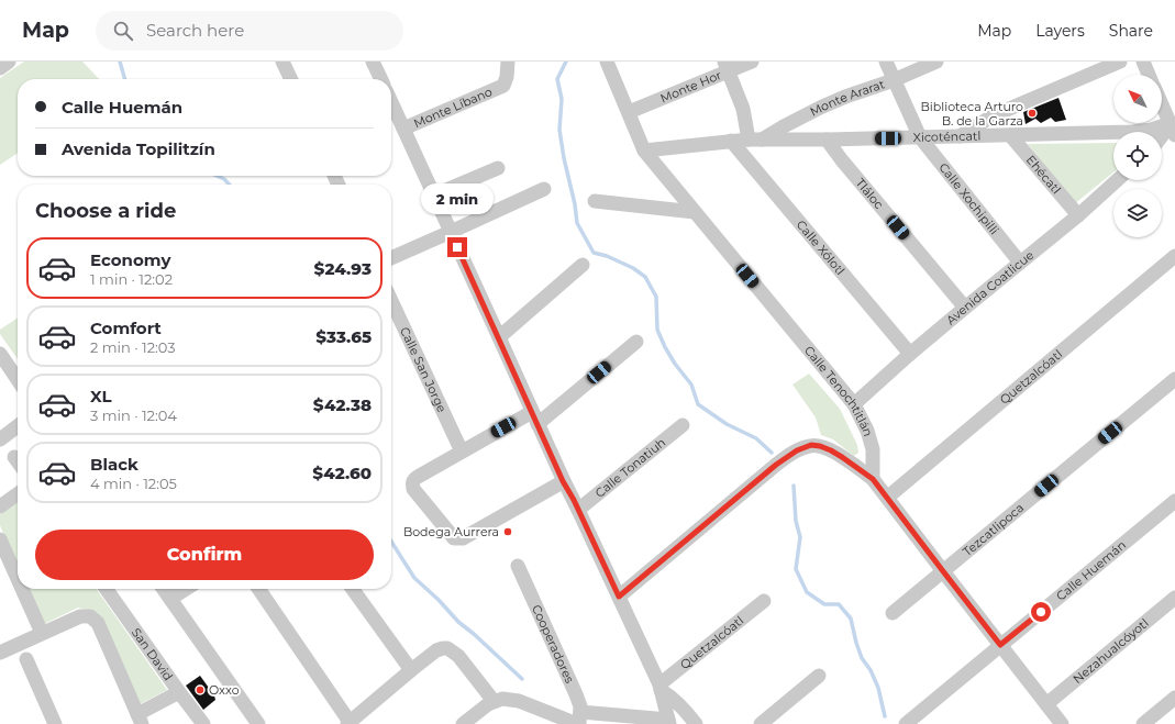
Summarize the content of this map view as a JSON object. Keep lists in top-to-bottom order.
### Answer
{
  "streets": {
    "street": [
      "Monte Hor",
      "Monte Ararat",
      "Monte Líbano",
      "Xicoténcatl",
      "Ehécatl",
      "Tláloc",
      "Calle Xochipilli",
      "Calle Xólotl",
      "Avenida Coatlicue",
      "Calle San Jorge",
      "Quetzalcóatl",
      "Calle Tenochtitlán",
      "Calle Tonatiuh",
      "Tezcatlipoca",
      "Calle Huemán",
      "Cooperadores",
      "Nezahualcóyotl",
      "San David"
    ]
  },
  "crossings": [
    ["Monte Hor", "Calle Tenochtitlán"],
    ["Monte Ararat", "Xicoténcatl"],
    ["Monte Ararat", "Calle Xochipilli"],
    ["Xicoténcatl", "Ehécatl"],
    ["Xicoténcatl", "Tláloc"],
    ["Xicoténcatl", "Calle Xochipilli"],
    ["Xicoténcatl", "Calle Xólotl"],
    ["Xicoténcatl", "Calle Tenochtitlán"],
    ["Ehécatl", "Avenida Coatlicue"],
    ["Tláloc", "Avenida Coatlicue"],
    ["Calle Xochipilli", "Avenida Coatlicue"],
    ["Calle Xólotl", "Avenida Coatlicue"],
    ["Avenida Coatlicue", "Calle Tenochtitlán"]
  ],
  "places": ["Biblioteca Arturo B. de la Garza", "Bodega Aurrera", "Oxxo"],
  "north": "top left",
  "page": {
    "header": "Map",
    "search": "Search here",
    "nav": ["Map", "Layers", "Share"],
    "banner": ["Calle Huemán", "Avenida Topilitzín"],
    "bubble": "2 min",
    "heading": "Choose a ride",
    "list": [
      {
        "name": "Economy",
        "note": "1 min · 12:02",
        "value": "$24.93"
      },
      {
        "name": "Comfort",
        "note": "2 min · 12:03",
        "value": "$33.65"
      },
      {
        "name": "XL",
        "note": "3 min · 12:04",
        "value": "$42.38"
      },
      {
        "name": "Black",
        "note": "4 min · 12:05",
        "value": "$42.60"
      }
    ],
    "buttons": "Confirm"
  }
}
